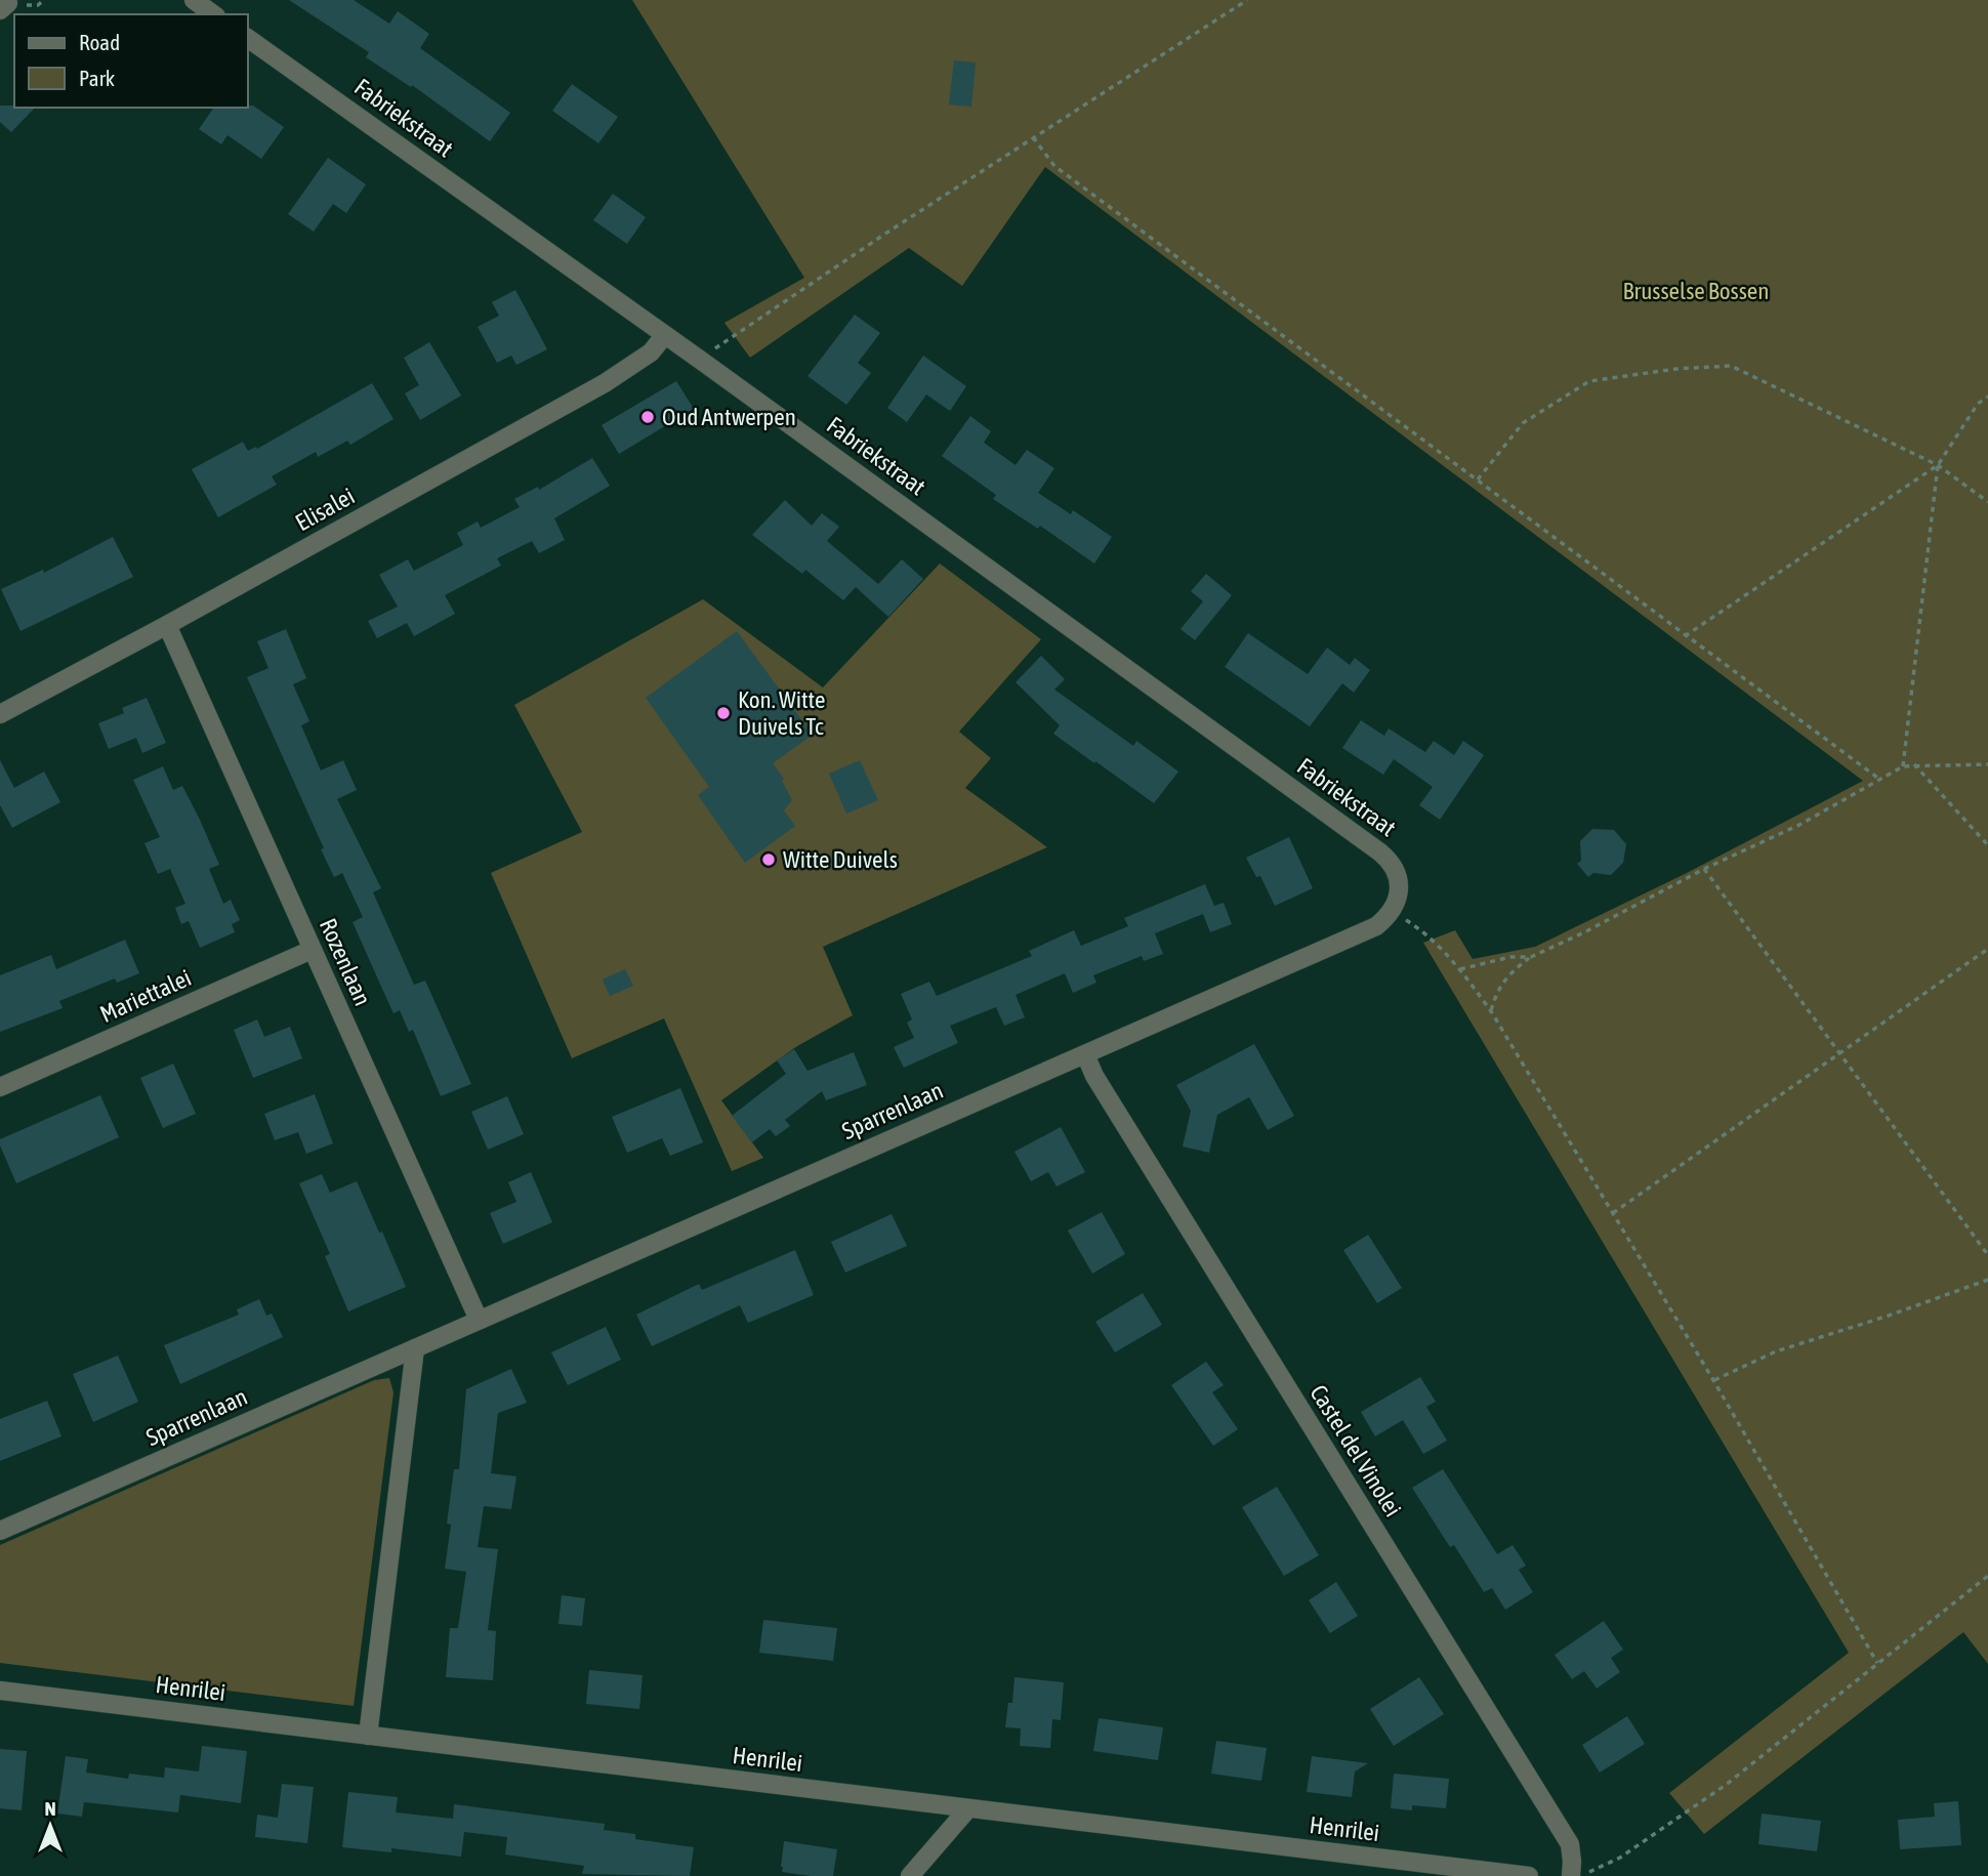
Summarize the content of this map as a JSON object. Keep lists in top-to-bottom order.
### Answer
{
  "streets": {
    "street": [
      "Fabriekstraat",
      "Elisalei",
      "Rozenlaan",
      "Mariettalei",
      "Sparrenlaan",
      "Castel del Vinolei",
      "Henrilei"
    ]
  },
  "crossings": [
    ["Fabriekstraat", "Elisalei"],
    ["Fabriekstraat", "Sparrenlaan"],
    ["Elisalei", "Rozenlaan"],
    ["Rozenlaan", "Mariettalei"],
    ["Rozenlaan", "Sparrenlaan"],
    ["Sparrenlaan", "Castel del Vinolei"]
  ],
  "parks": ["Brusselse Bossen"],
  "places": ["Oud Antwerpen", "Kon. Witte Duivels Tc", "Witte Duivels"],
  "legend": ["Road", "Park"],
  "north": "top"
}
